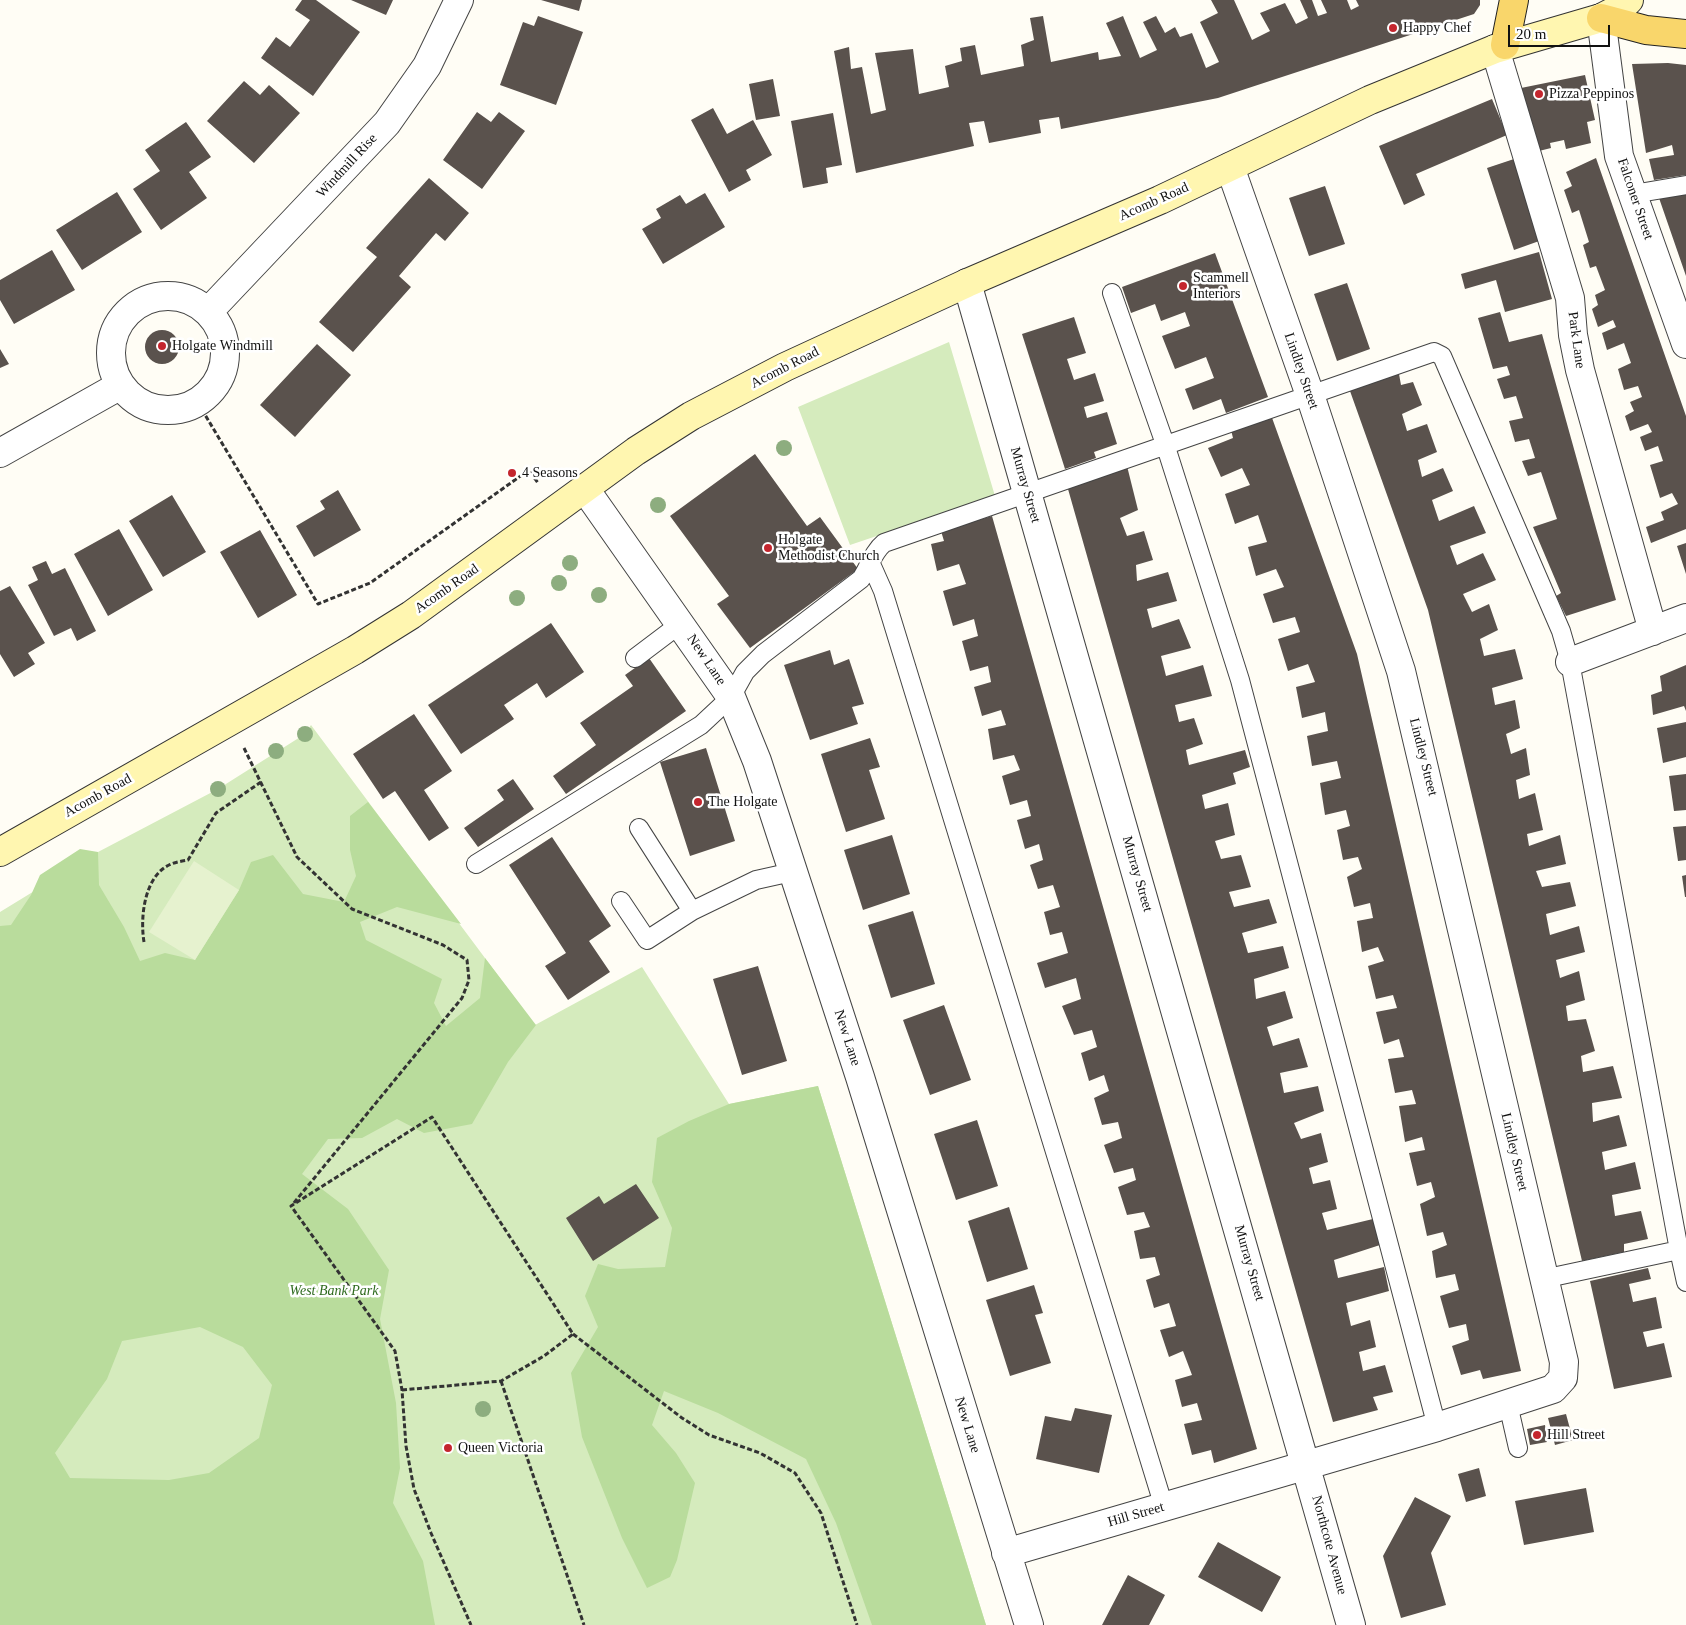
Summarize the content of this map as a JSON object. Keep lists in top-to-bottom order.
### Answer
{
  "streets": {
    "main road": ["Acomb Road"],
    "street": [
      "Windmill Rise",
      "Falconer Street",
      "Park Lane",
      "Lindley Street",
      "Murray Street",
      "New Lane",
      "Hill Street",
      "Northcote Avenue"
    ]
  },
  "crossings": [
    ["Falconer Street", "Acomb Road"],
    ["Acomb Road", "Park Lane"],
    ["Acomb Road", "Lindley Street"],
    ["Acomb Road", "Murray Street"],
    ["Acomb Road", "New Lane"],
    ["Lindley Street", "Hill Street"],
    ["Murray Street", "Hill Street"],
    ["Murray Street", "Northcote Avenue"],
    ["New Lane", "Hill Street"],
    ["Hill Street", "Northcote Avenue"]
  ],
  "parks": ["West Bank Park"],
  "places": [
    "Happy Chef",
    "Pizza Peppinos",
    "Scammell Interiors",
    "Holgate Windmill",
    "4 Seasons",
    "Holgate Methodist Church",
    "The Holgate",
    "Hill Street",
    "Queen Victoria"
  ],
  "scale_bar": "20 m"
}
